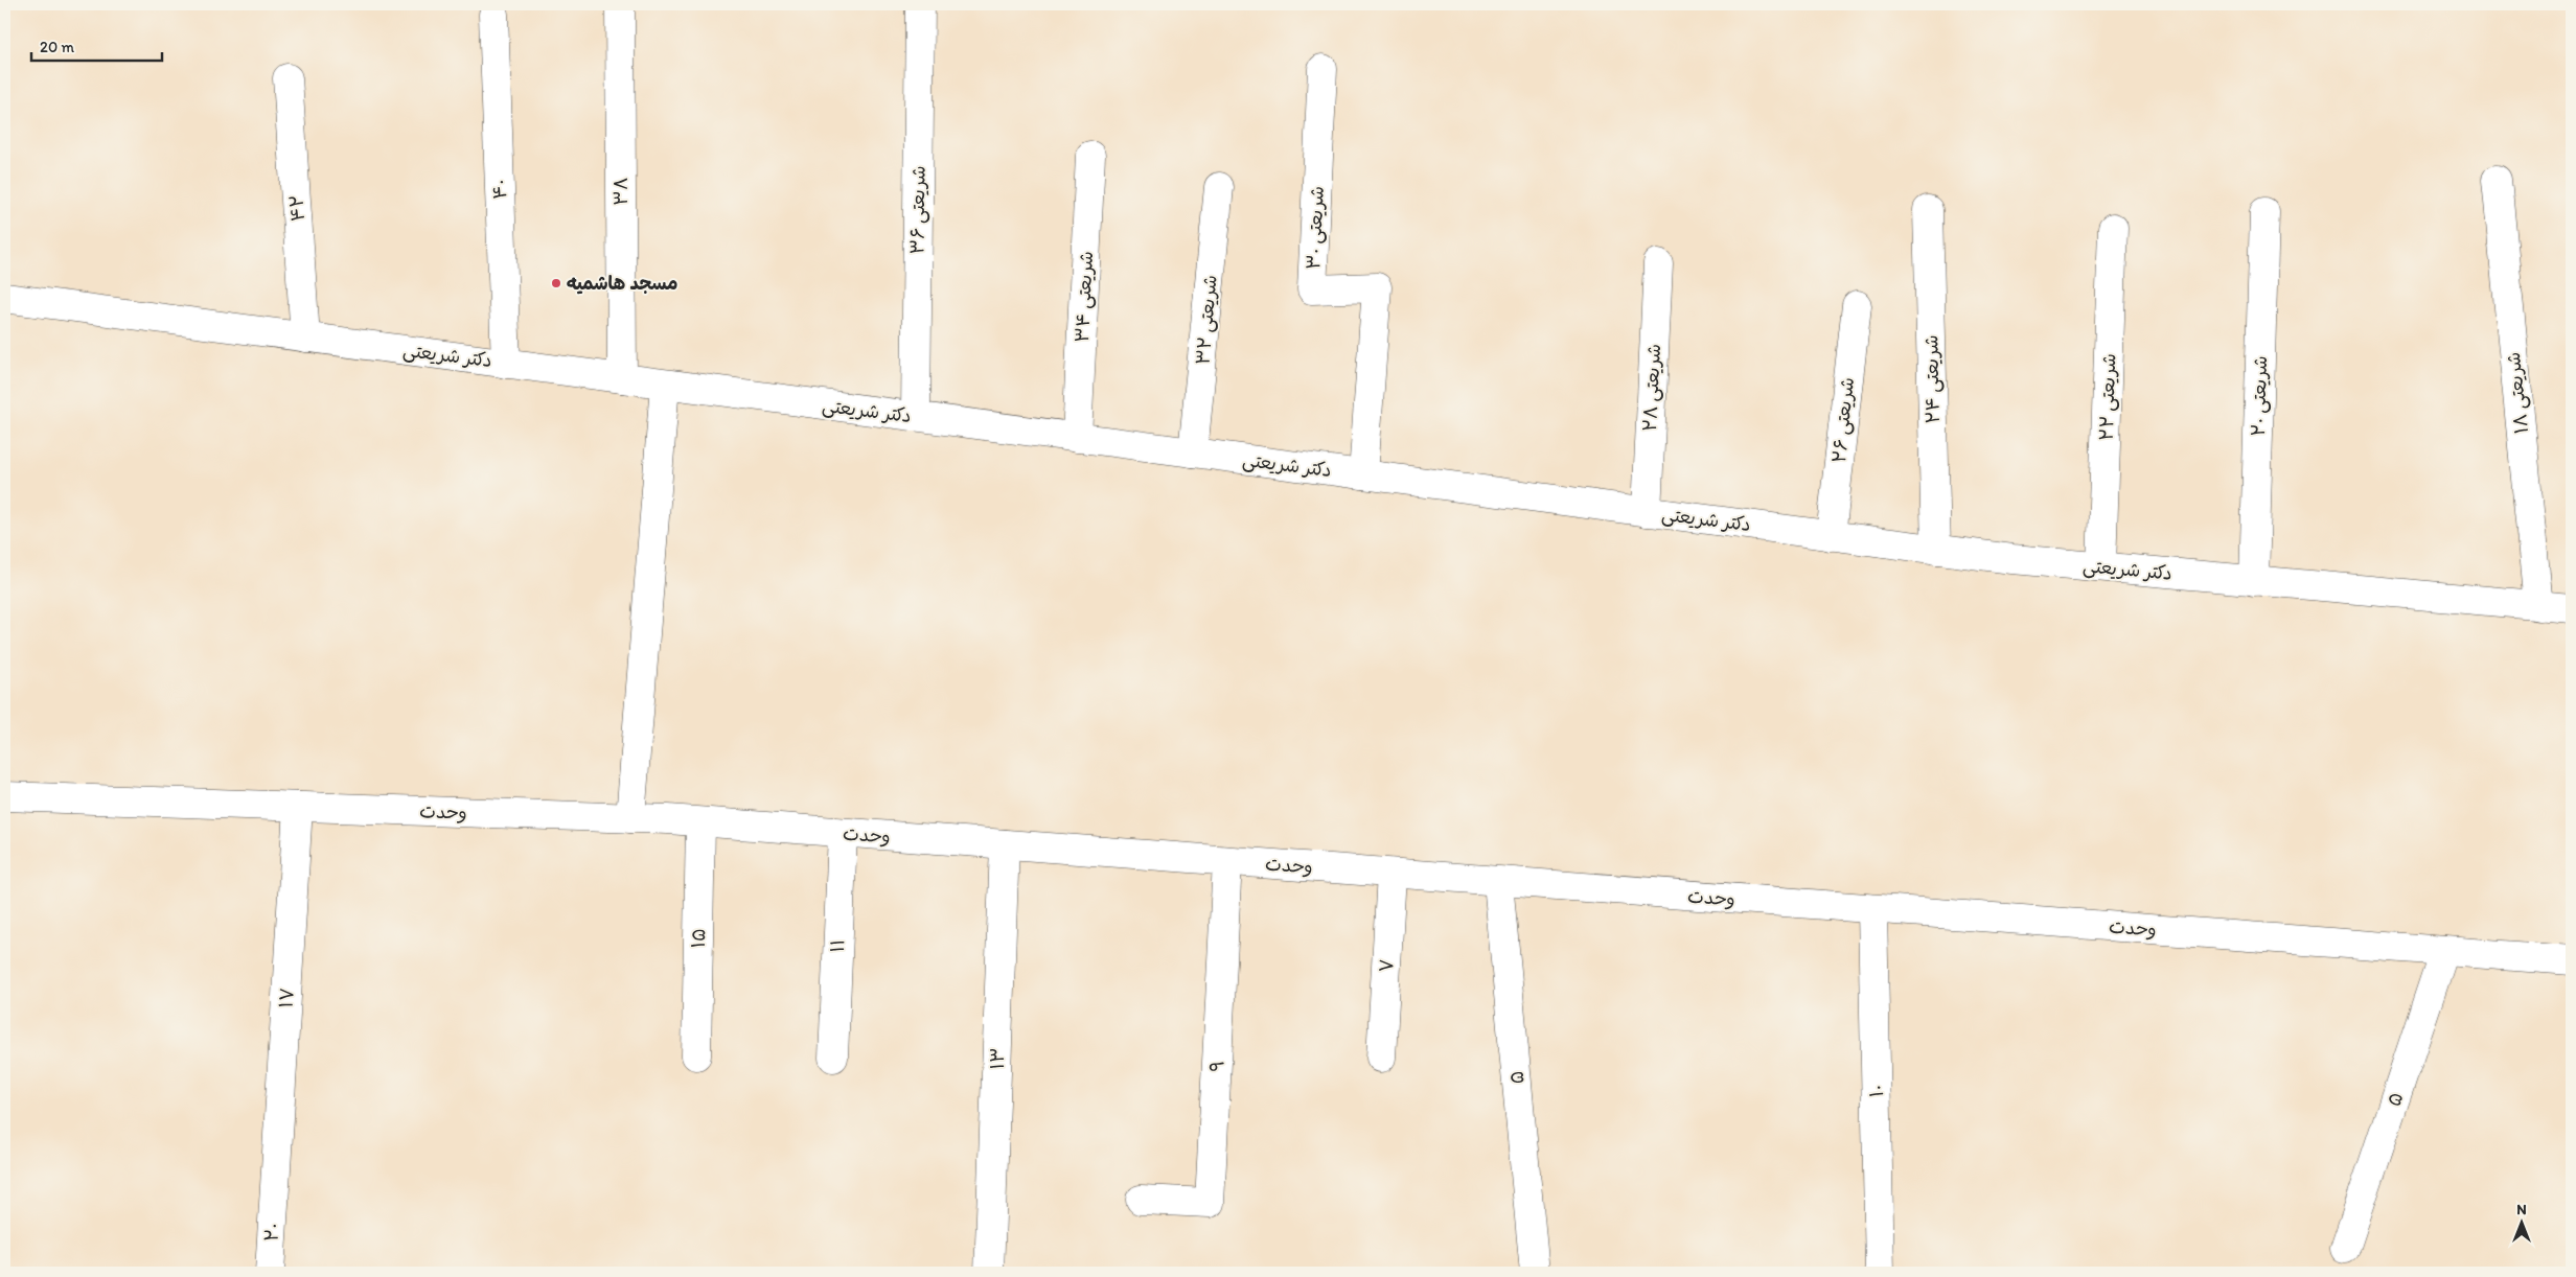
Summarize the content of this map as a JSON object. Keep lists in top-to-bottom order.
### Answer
{
  "streets": {
    "street": [
      "۴۰",
      "۳۸",
      "۴۲",
      "شریعتی ۳۶",
      "شریعتی ۳۰",
      "شریعتی ۳۴",
      "شریعتی ۳۲",
      "دکتر شریعتی",
      "شریعتی ۲۴",
      "شریعتی ۲۸",
      "شریعتی ۱۸",
      "شریعتی ۲۰",
      "شریعتی ۲۲",
      "شریعتی ۲۶",
      "وحدت",
      "۱۵",
      "۱۱",
      "۷",
      "۱۷",
      "۱۳",
      "۹",
      "۵",
      "۱۰",
      "۲۰"
    ]
  },
  "crossings": [
    ["۴۰", "دکتر شریعتی"],
    ["۳۸", "دکتر شریعتی"],
    ["۴۲", "دکتر شریعتی"],
    ["شریعتی ۳۶", "دکتر شریعتی"],
    ["شریعتی ۳۰", "دکتر شریعتی"],
    ["شریعتی ۳۴", "دکتر شریعتی"],
    ["شریعتی ۳۲", "دکتر شریعتی"],
    ["دکتر شریعتی", "شریعتی ۲۴"],
    ["دکتر شریعتی", "شریعتی ۲۸"],
    ["دکتر شریعتی", "شریعتی ۱۸"],
    ["دکتر شریعتی", "شریعتی ۲۰"],
    ["دکتر شریعتی", "شریعتی ۲۲"],
    ["دکتر شریعتی", "شریعتی ۲۶"],
    ["وحدت", "۱۵"],
    ["وحدت", "۱۱"],
    ["وحدت", "۷"],
    ["وحدت", "۱۷"],
    ["وحدت", "۱۳"],
    ["وحدت", "۹"],
    ["وحدت", "۵"],
    ["وحدت", "۱۰"],
    ["۱۷", "۲۰"]
  ],
  "places": ["مسجد هاشمیه"],
  "scale_bar": "20 m",
  "north": "top"
}
